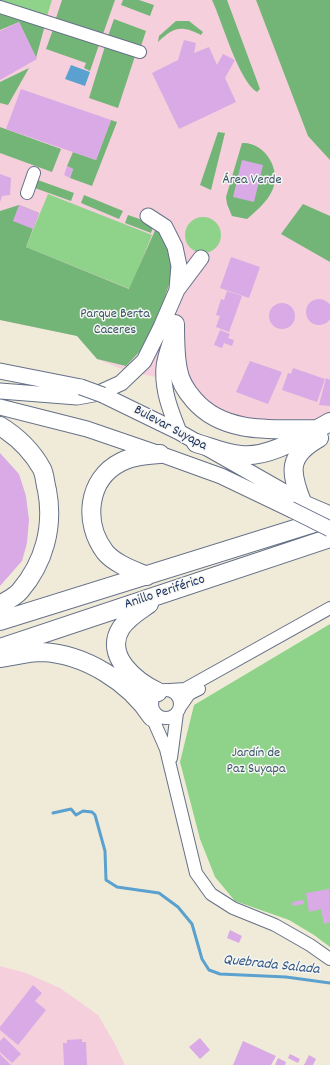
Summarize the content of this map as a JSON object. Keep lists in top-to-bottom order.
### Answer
{
  "streets": {
    "highway": ["Anillo Periférico"],
    "main road": ["Bulevar Suyapa"]
  },
  "water": ["Quebrada Salada"],
  "parks": ["Área Verde", "Parque Berta Caceres", "Jardín de Paz Suyapa"]
}
